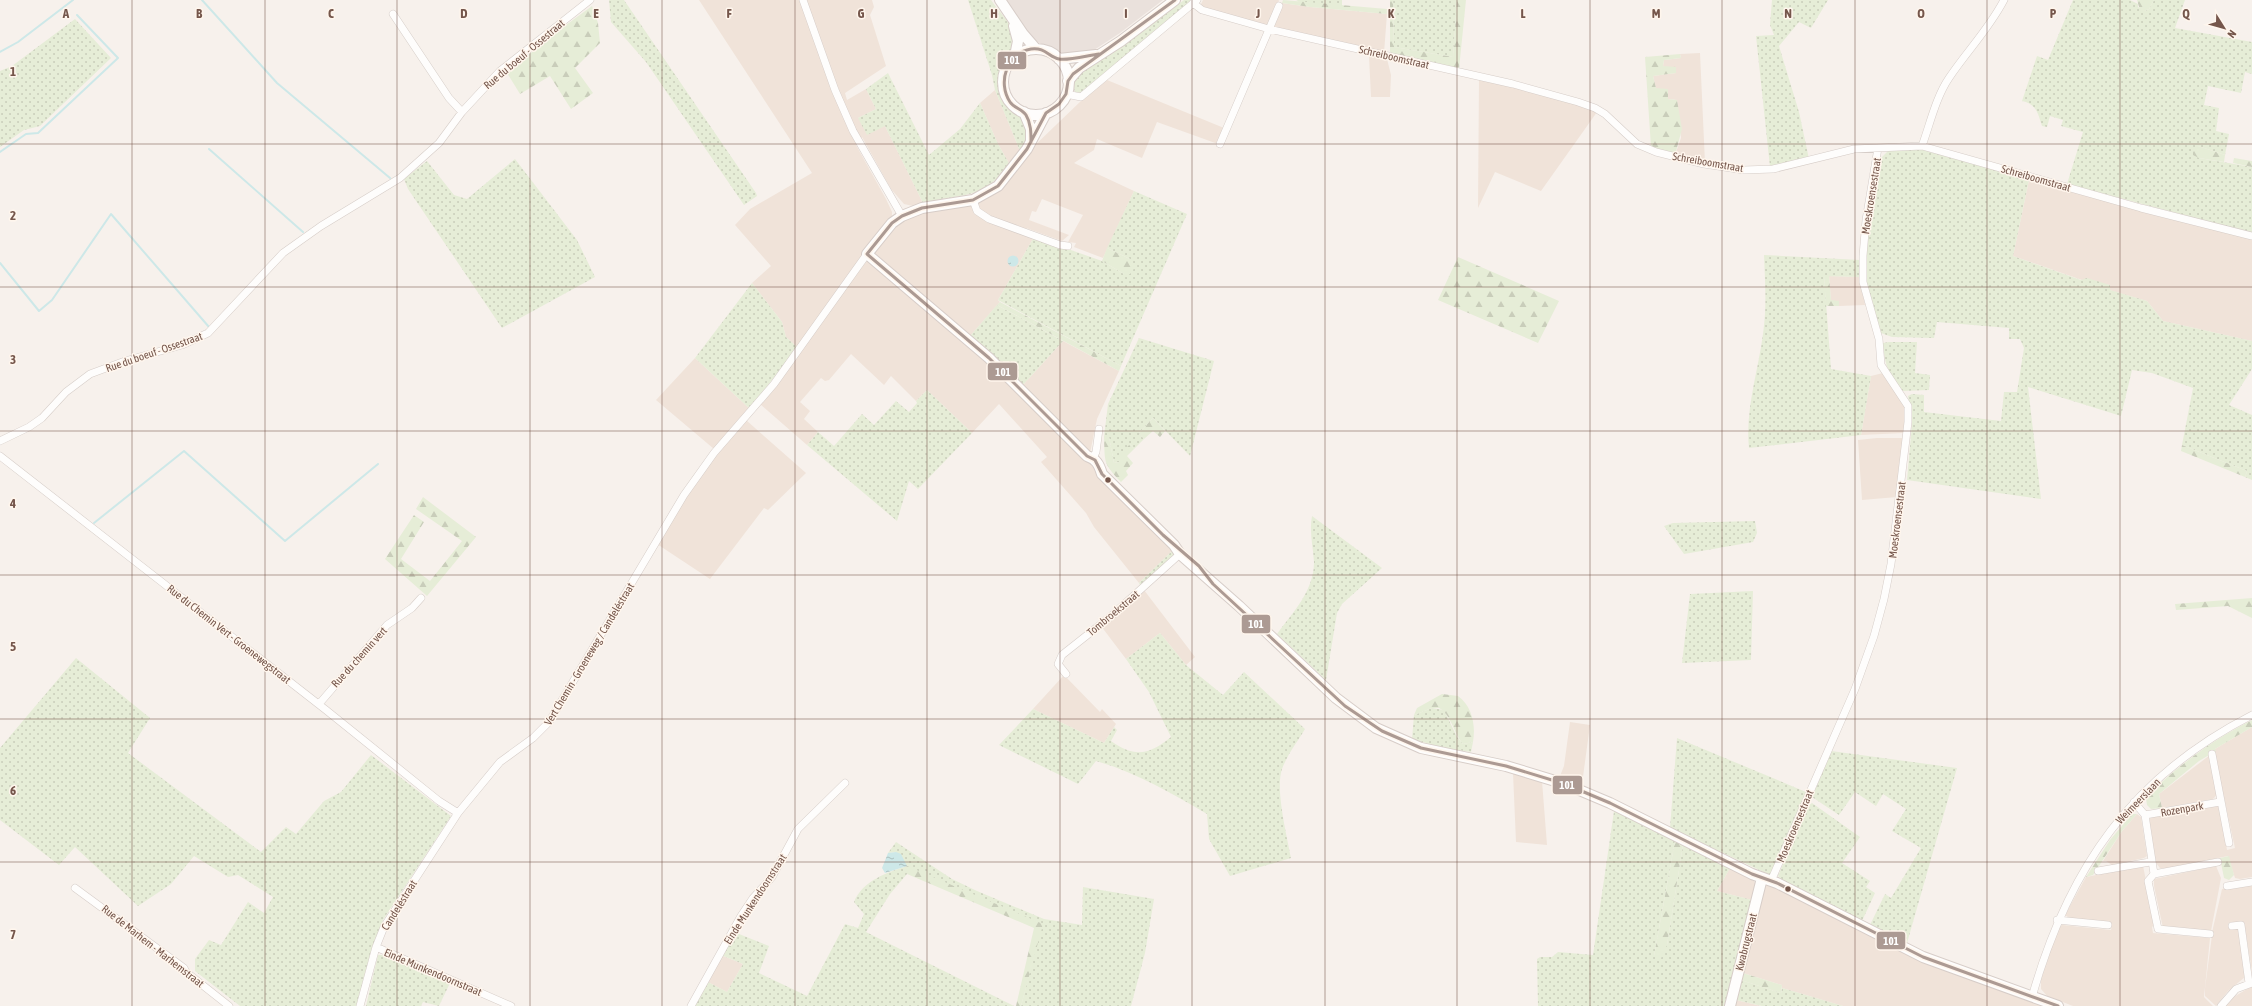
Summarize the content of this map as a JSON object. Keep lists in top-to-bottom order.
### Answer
{
  "streets": {
    "street": [
      "Rue du boeuf - Ossestraat",
      "Schreiboomstraat",
      "Moeskroensestraat",
      "Tombroekstraat",
      "Rue du Chemin Vert - Groenewegstraat",
      "Vert Chemin - Groeneweg / Candeléstraat",
      "Rue du chemin vert",
      "Weimeerslaan",
      "Rozenpark",
      "Einde Munkendoornstraat",
      "Candeléstraat",
      "Kwabrugstraat",
      "Rue de Marhem - Marhemstraat"
    ]
  },
  "crossings": [
    ["Schreiboomstraat", "Moeskroensestraat"],
    ["Moeskroensestraat", "Kwabrugstraat"],
    ["Rue du Chemin Vert - Groenewegstraat", "Vert Chemin - Groeneweg / Candeléstraat"],
    ["Rue du Chemin Vert - Groenewegstraat", "Rue du chemin vert"],
    ["Rue du Chemin Vert - Groenewegstraat", "Candeléstraat"],
    ["Vert Chemin - Groeneweg / Candeléstraat", "Candeléstraat"],
    ["Weimeerslaan", "Rozenpark"],
    ["Einde Munkendoornstraat", "Candeléstraat"]
  ],
  "lines": ["transit line 101"],
  "north": "bottom right",
  "grid": {
    "columns": [
      "A",
      "B",
      "C",
      "D",
      "E",
      "F",
      "G",
      "H",
      "I",
      "J",
      "K",
      "L",
      "M",
      "N",
      "O",
      "P",
      "Q"
    ],
    "rows": [
      "1",
      "2",
      "3",
      "4",
      "5",
      "6",
      "7"
    ]
  }
}
